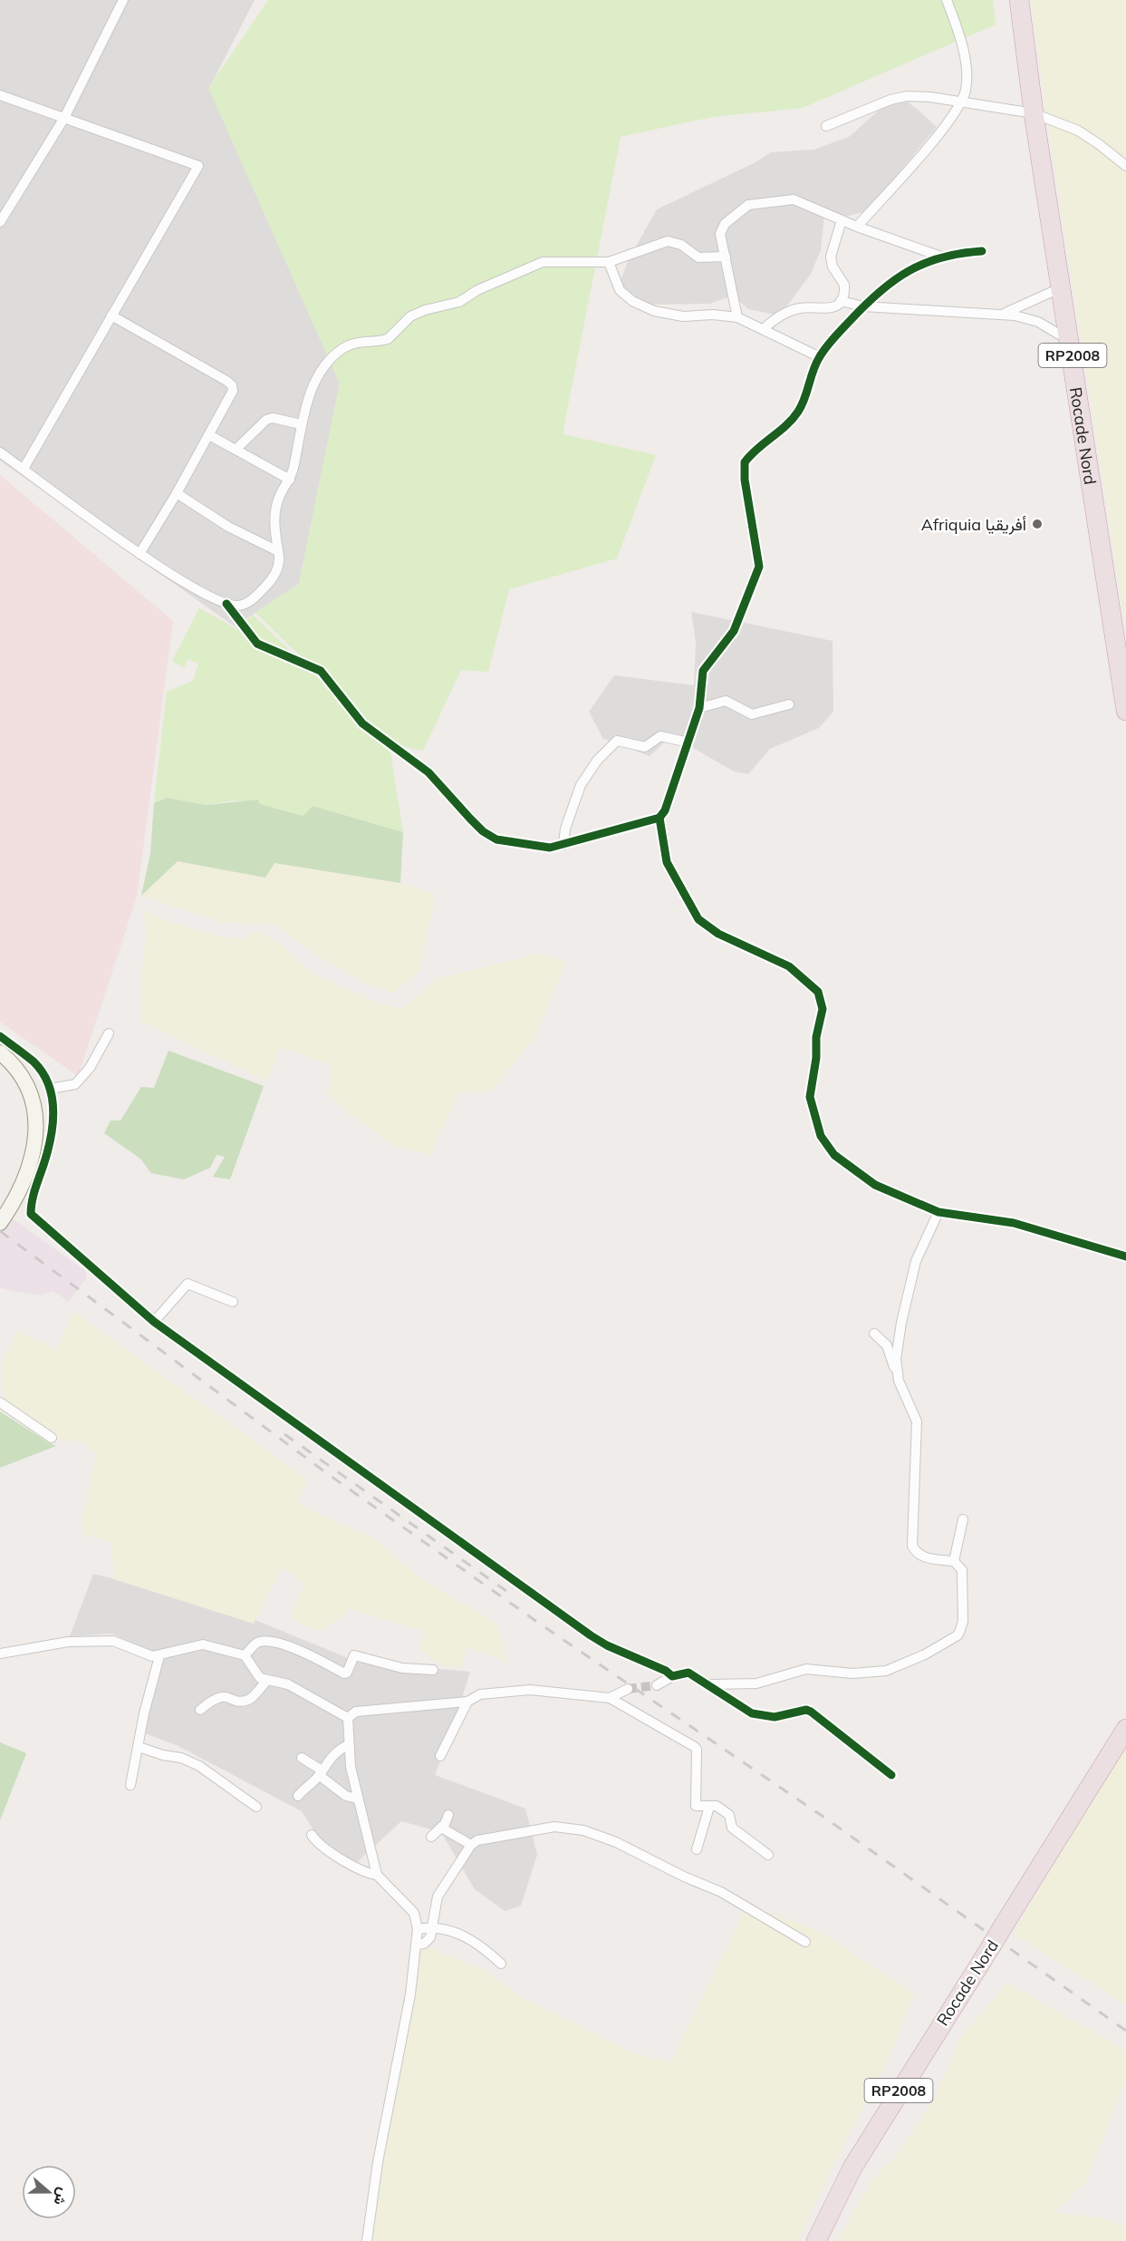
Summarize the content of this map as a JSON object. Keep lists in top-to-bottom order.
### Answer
{
  "streets": {
    "highway": ["RP2008", "Rocade Nord"]
  },
  "places": ["Afriquia أفريقيا"],
  "north": "right"
}
